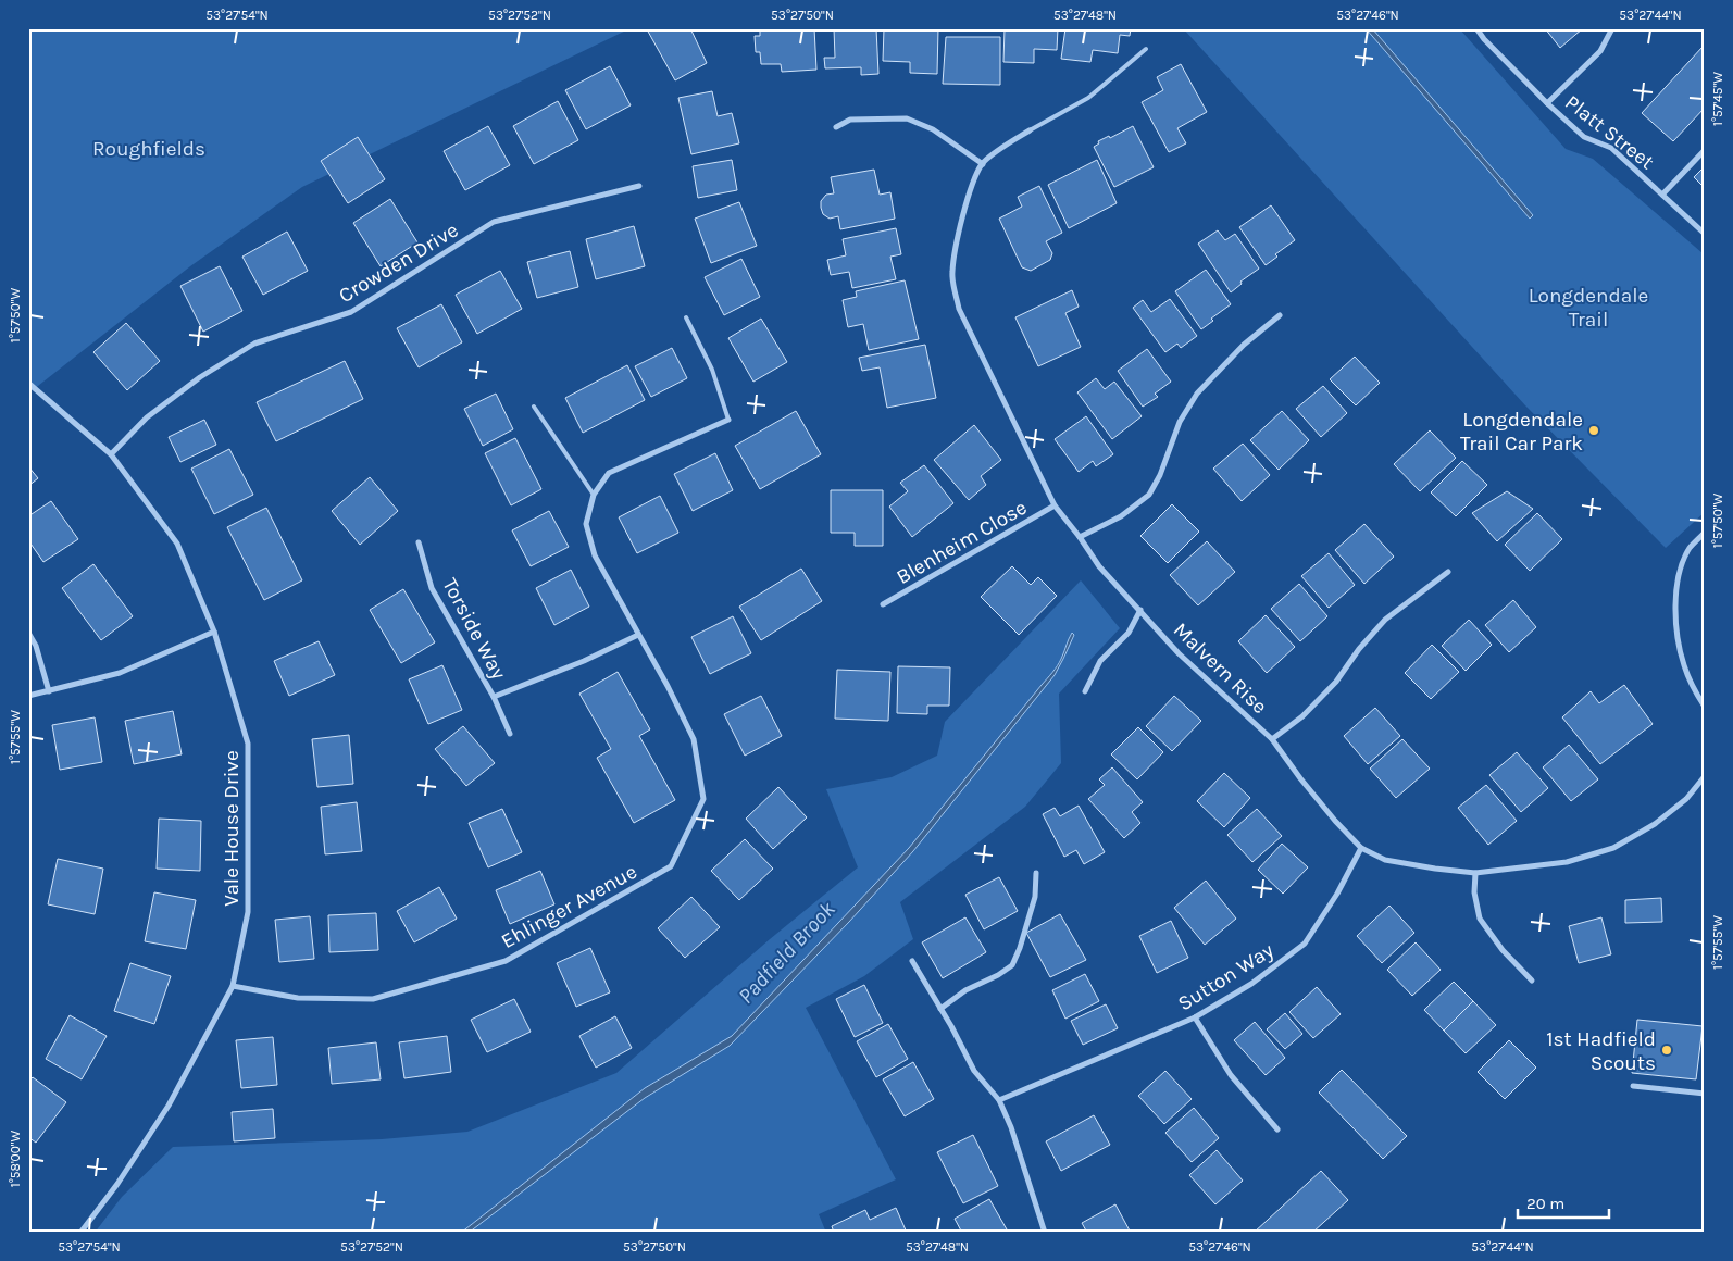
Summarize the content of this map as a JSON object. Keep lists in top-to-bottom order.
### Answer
{
  "streets": {
    "street": [
      "Platt Street",
      "Crowden Drive",
      "Blenheim Close",
      "Torside Way",
      "Malvern Rise",
      "Vale House Drive",
      "Ehlinger Avenue",
      "Sutton Way"
    ]
  },
  "crossings": [
    ["Crowden Drive", "Vale House Drive"],
    ["Blenheim Close", "Malvern Rise"],
    ["Torside Way", "Ehlinger Avenue"],
    ["Malvern Rise", "Sutton Way"],
    ["Vale House Drive", "Ehlinger Avenue"]
  ],
  "water": ["Padfield Brook"],
  "parks": ["Roughfields", "Longdendale Trail"],
  "places": ["Longdendale Trail Car Park", "1st Hadfield Scouts"],
  "scale_bar": "20 m",
  "coordinates": [
    "53°27'54\"N",
    "53°27'52\"N",
    "53°27'50\"N",
    "53°27'48\"N",
    "53°27'46\"N",
    "53°27'44\"N",
    "1°57'45\"W",
    "1°57'50\"W",
    "1°57'55\"W",
    "1°58'00\"W"
  ]
}
